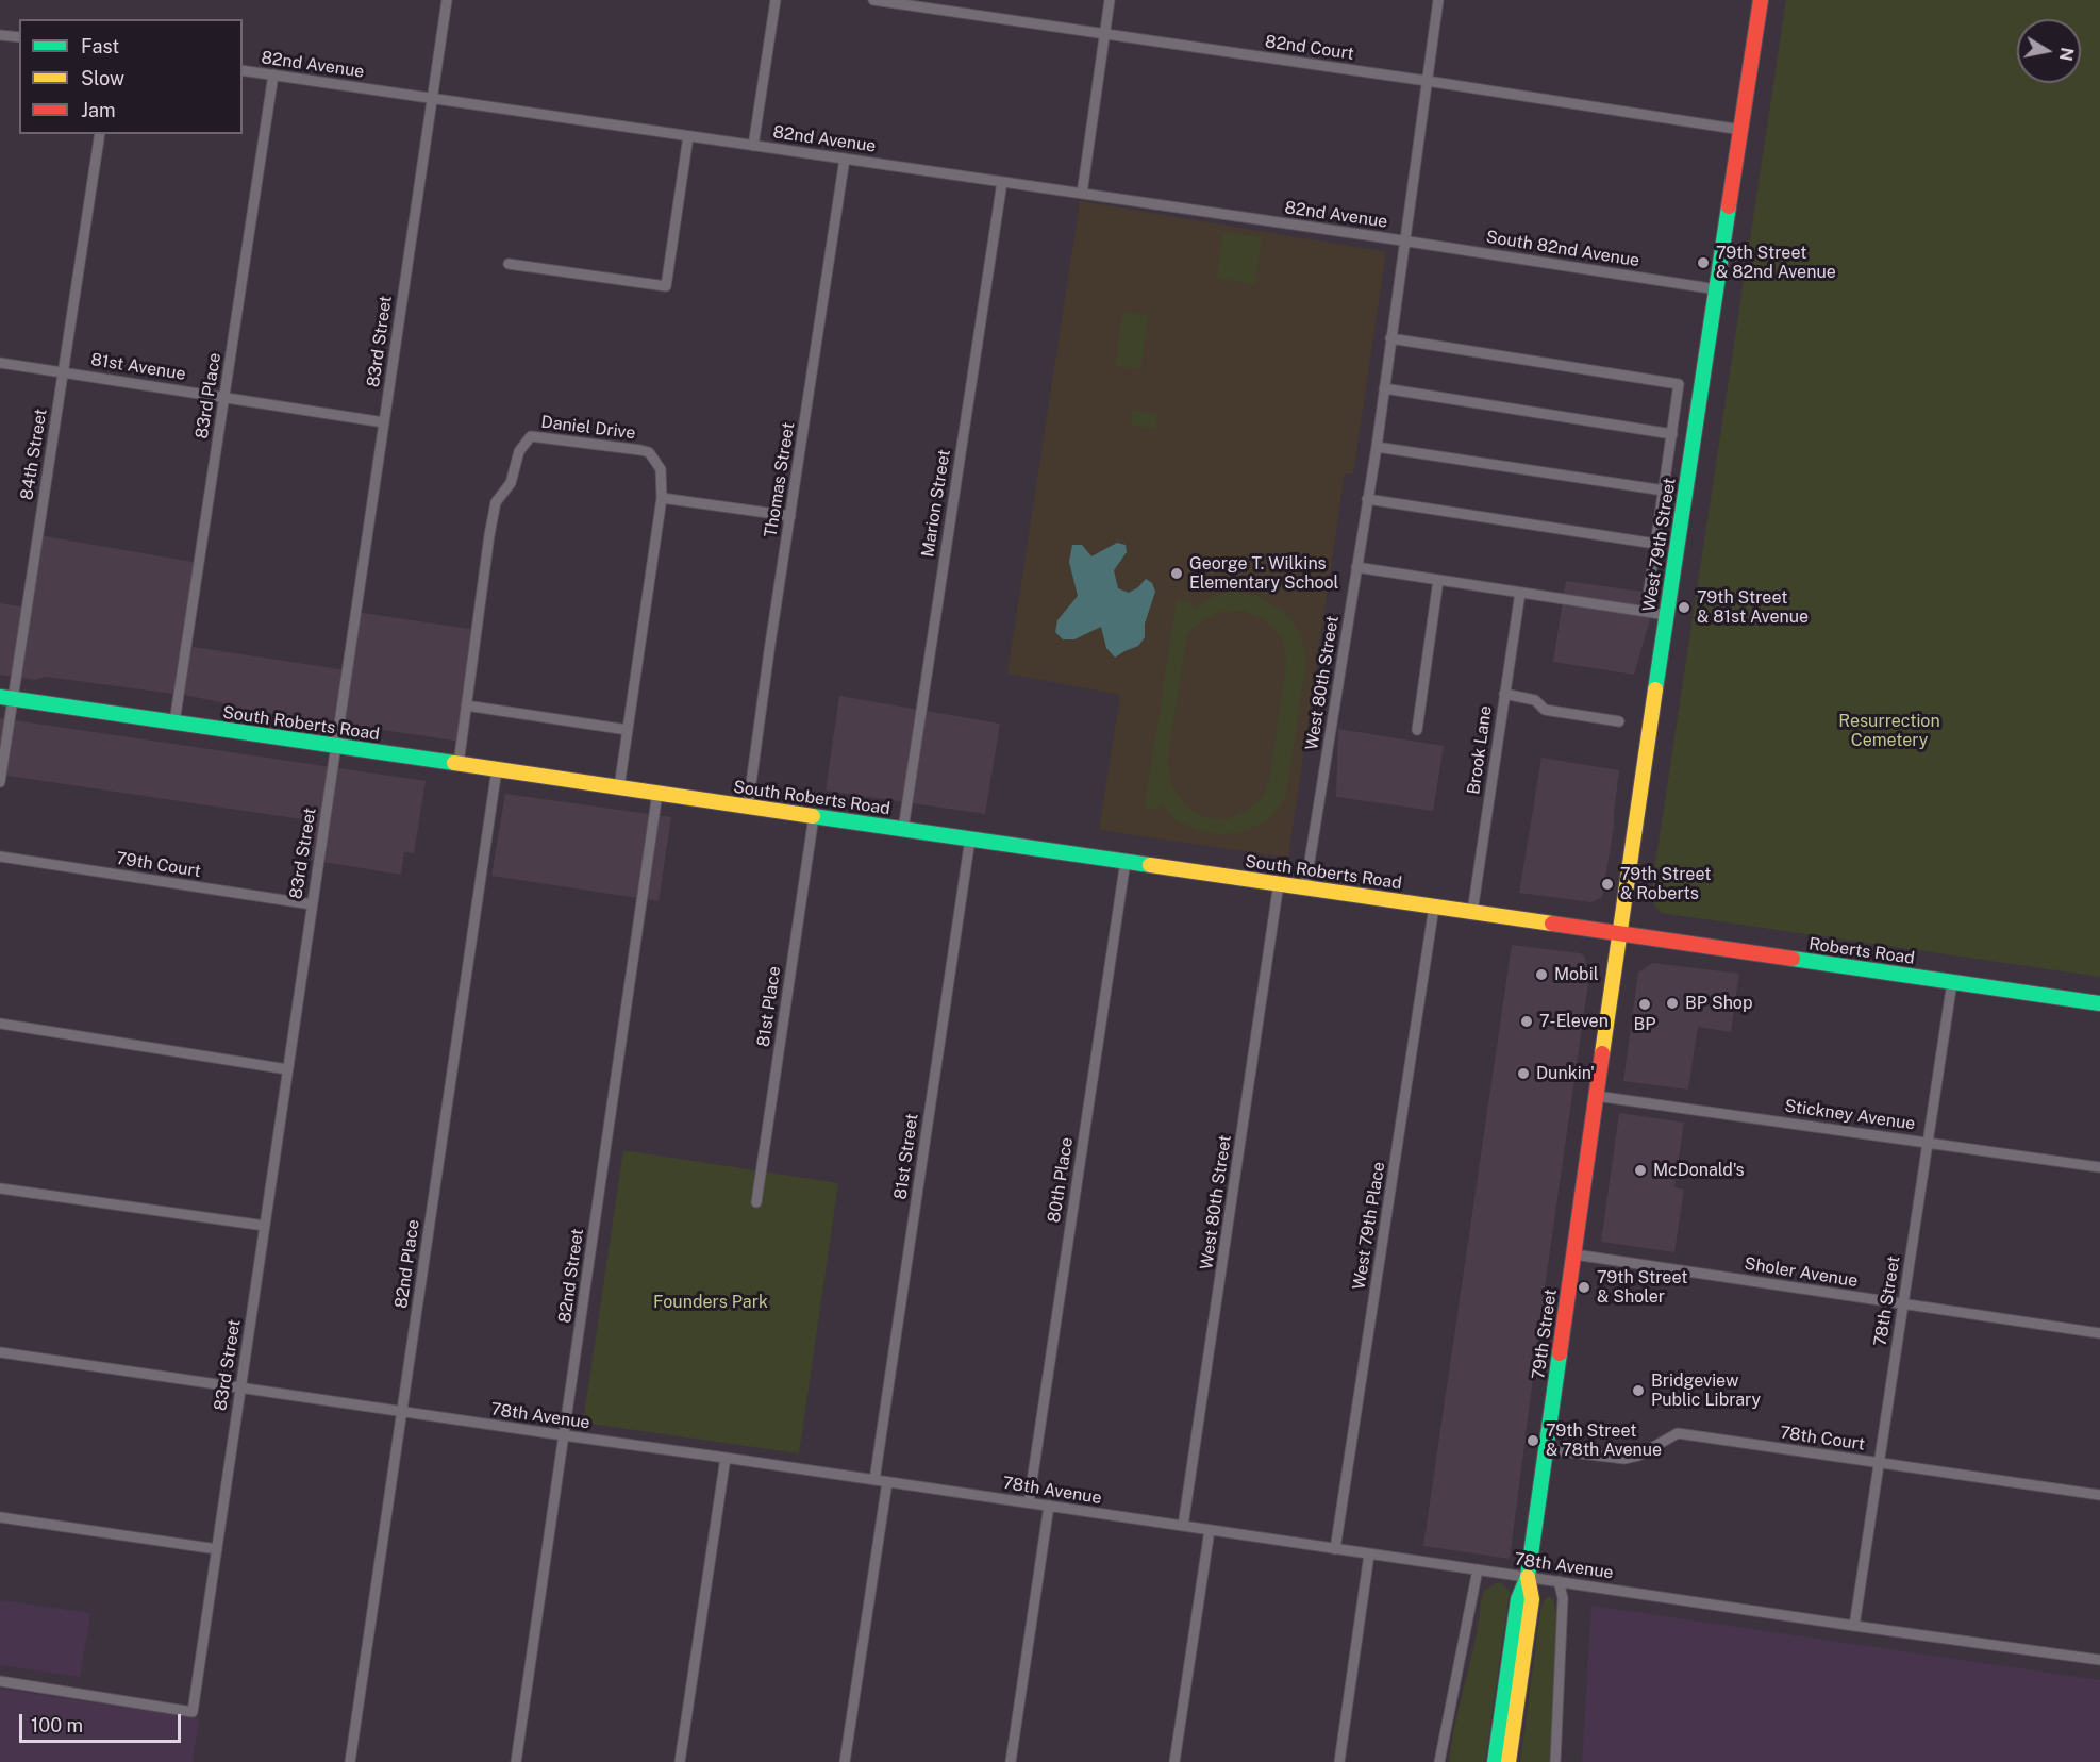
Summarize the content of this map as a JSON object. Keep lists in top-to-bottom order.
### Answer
{
  "streets": {
    "street": [
      "82nd Court",
      "82nd Avenue",
      "South 82nd Avenue",
      "83rd Street",
      "81st Avenue",
      "83rd Place",
      "Daniel Drive",
      "84th Street",
      "Thomas Street",
      "Marion Street",
      "West 79th Street",
      "West 80th Street",
      "South Roberts Road",
      "Brook Lane",
      "79th Court",
      "Roberts Road",
      "81st Place",
      "Stickney Avenue",
      "81st Street",
      "80th Place",
      "West 79th Place",
      "82nd Place",
      "Sholer Avenue",
      "82nd Street",
      "78th Street",
      "79th Street",
      "78th Avenue",
      "78th Court"
    ]
  },
  "crossings": [
    ["82nd Court", "West 79th Street"],
    ["82nd Court", "West 80th Street"],
    ["82nd Avenue", "South 82nd Avenue"],
    ["82nd Avenue", "83rd Street"],
    ["82nd Avenue", "83rd Place"],
    ["82nd Avenue", "Thomas Street"],
    ["82nd Avenue", "Marion Street"],
    ["82nd Avenue", "West 80th Street"],
    ["South 82nd Avenue", "West 79th Street"],
    ["South 82nd Avenue", "West 80th Street"],
    ["83rd Street", "81st Avenue"],
    ["83rd Street", "South Roberts Road"],
    ["83rd Street", "79th Court"],
    ["83rd Street", "78th Avenue"],
    ["81st Avenue", "83rd Place"],
    ["81st Avenue", "84th Street"],
    ["83rd Place", "South Roberts Road"],
    ["Daniel Drive", "South Roberts Road"],
    ["84th Street", "South Roberts Road"],
    ["Thomas Street", "South Roberts Road"],
    ["Marion Street", "South Roberts Road"],
    ["West 79th Street", "South Roberts Road"],
    ["West 79th Street", "Roberts Road"],
    ["West 79th Street", "Stickney Avenue"],
    ["West 79th Street", "79th Street"],
    ["West 80th Street", "South Roberts Road"],
    ["West 80th Street", "78th Avenue"],
    ["South Roberts Road", "Brook Lane"],
    ["South Roberts Road", "Roberts Road"],
    ["South Roberts Road", "81st Place"],
    ["South Roberts Road", "81st Street"],
    ["South Roberts Road", "80th Place"],
    ["South Roberts Road", "West 79th Place"],
    ["South Roberts Road", "82nd Place"],
    ["South Roberts Road", "82nd Street"],
    ["Roberts Road", "78th Street"],
    ["Stickney Avenue", "78th Street"],
    ["Stickney Avenue", "79th Street"],
    ["81st Street", "78th Avenue"],
    ["80th Place", "78th Avenue"],
    ["West 79th Place", "78th Avenue"],
    ["82nd Place", "78th Avenue"],
    ["Sholer Avenue", "78th Street"],
    ["Sholer Avenue", "79th Street"],
    ["82nd Street", "78th Avenue"],
    ["78th Street", "78th Avenue"],
    ["78th Street", "78th Court"],
    ["79th Street", "78th Avenue"],
    ["79th Street", "78th Court"]
  ],
  "parks": ["Resurrection Cemetery", "Founders Park"],
  "places": [
    "79th Street & 82nd Avenue",
    "George T. Wilkins Elementary School",
    "79th Street & 81st Avenue",
    "79th Street & Roberts",
    "Mobil",
    "BP Shop",
    "BP",
    "7-Eleven",
    "Dunkin'",
    "McDonald's",
    "79th Street & Sholer",
    "Bridgeview Public Library",
    "79th Street & 78th Avenue"
  ],
  "legend": ["Fast", "Slow", "Jam"],
  "scale_bar": "100 m",
  "north": "right"
}
